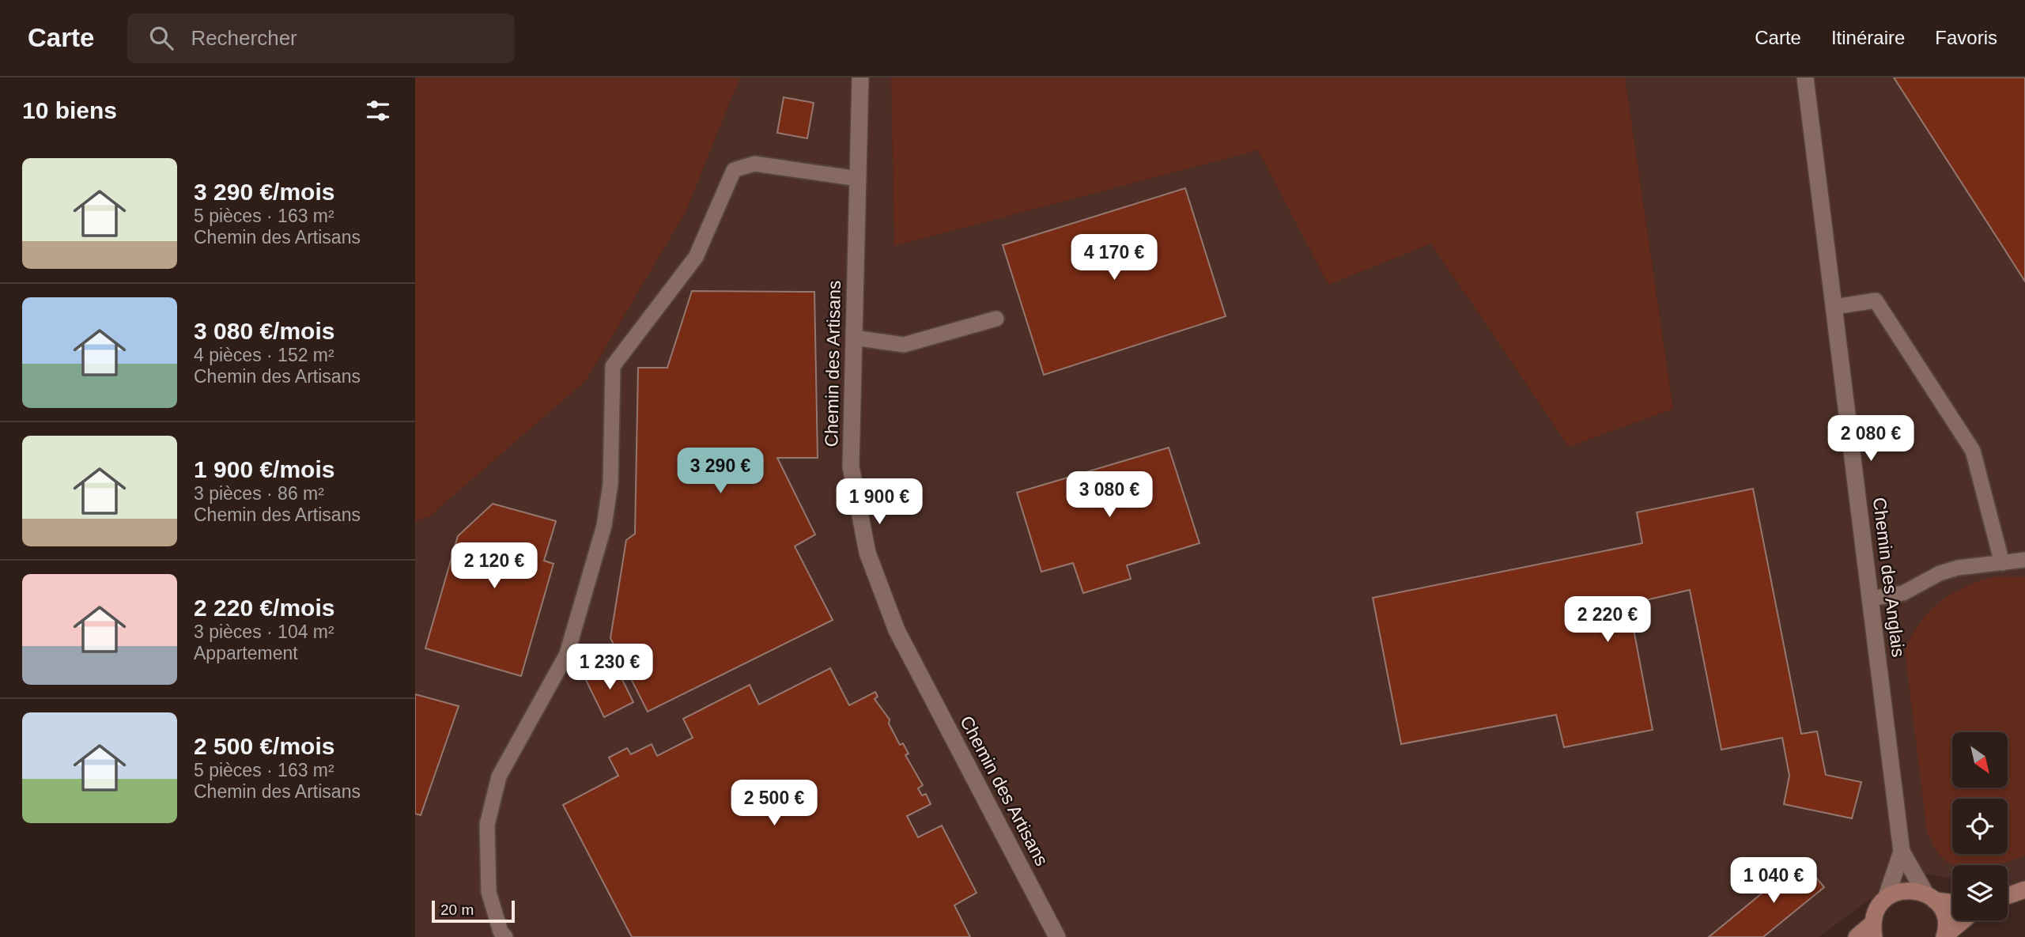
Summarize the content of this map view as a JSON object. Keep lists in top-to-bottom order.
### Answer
{
  "streets": {
    "street": ["Chemin des Artisans", "Chemin des Anglais"]
  },
  "scale_bar": "20 m",
  "north": "bottom right",
  "page": {
    "header": "Carte",
    "search": "Rechercher",
    "nav": ["Carte", "Itinéraire", "Favoris"],
    "heading": "10 biens",
    "list": [
      {
        "name": "3 290 €/mois",
        "note": "5 pièces · 163 m² · Chemin des Artisans"
      },
      {
        "name": "3 080 €/mois",
        "note": "4 pièces · 152 m² · Chemin des Artisans"
      },
      {
        "name": "1 900 €/mois",
        "note": "3 pièces · 86 m² · Chemin des Artisans"
      },
      {
        "name": "2 220 €/mois",
        "note": "3 pièces · 104 m² · Appartement"
      },
      {
        "name": "2 500 €/mois",
        "note": "5 pièces · 163 m² · Chemin des Artisans"
      }
    ],
    "price": [
      "4 170 €",
      "2 080 €",
      "3 290 €",
      "3 080 €",
      "1 900 €",
      "2 120 €",
      "2 220 €",
      "1 230 €",
      "2 500 €",
      "1 040 €"
    ],
    "scale": "20 m"
  }
}
